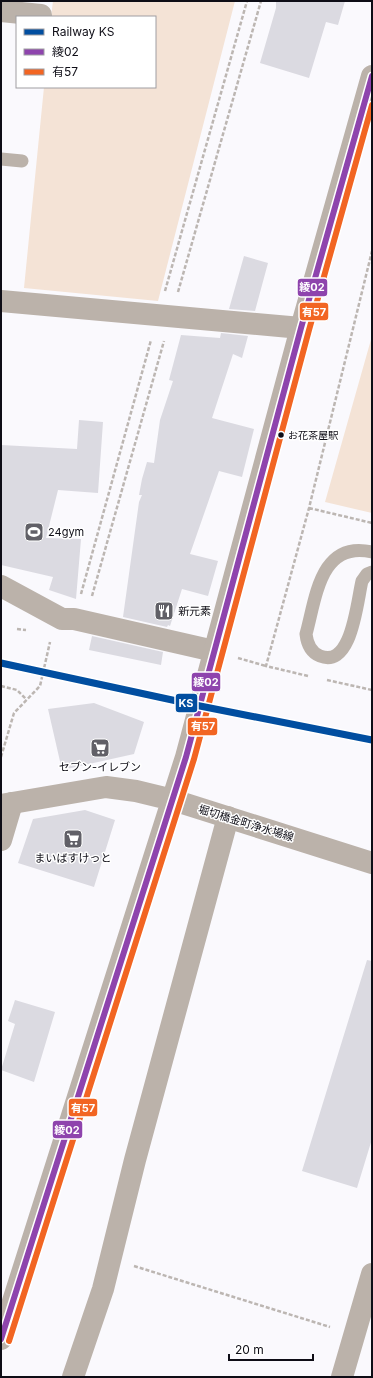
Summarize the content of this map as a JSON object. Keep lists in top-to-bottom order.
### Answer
{
  "streets": {
    "street": ["堀切橋金町浄水場線"]
  },
  "places": {
    "other": ["お花茶屋駅"],
    "sports": ["24gym"],
    "restaurant": ["新元素"],
    "supermarket": ["セブン-イレブン", "まいばすけっと"]
  },
  "lines": ["transit line 綾02", "transit line 有57", "rail line KS"],
  "legend": ["Railway KS", "綾02", "有57"],
  "scale_bar": "20 m"
}
